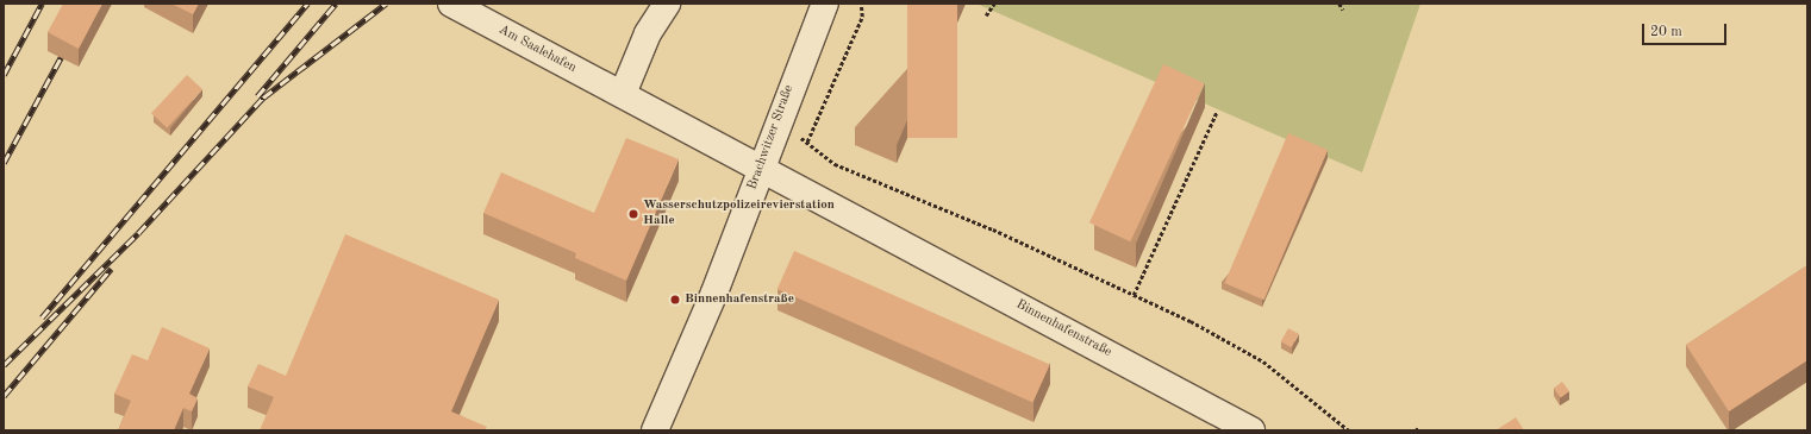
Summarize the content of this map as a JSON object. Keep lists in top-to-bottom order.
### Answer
{
  "streets": {
    "street": ["Am Saalehafen", "Brachwitzer Straße", "Binnenhafenstraße"]
  },
  "crossings": [
    ["Am Saalehafen", "Binnenhafenstraße"],
    ["Brachwitzer Straße", "Binnenhafenstraße"]
  ],
  "places": ["Wasserschutzpolizeirevierstation Halle", "Binnenhafenstraße"],
  "scale_bar": "20 m"
}
